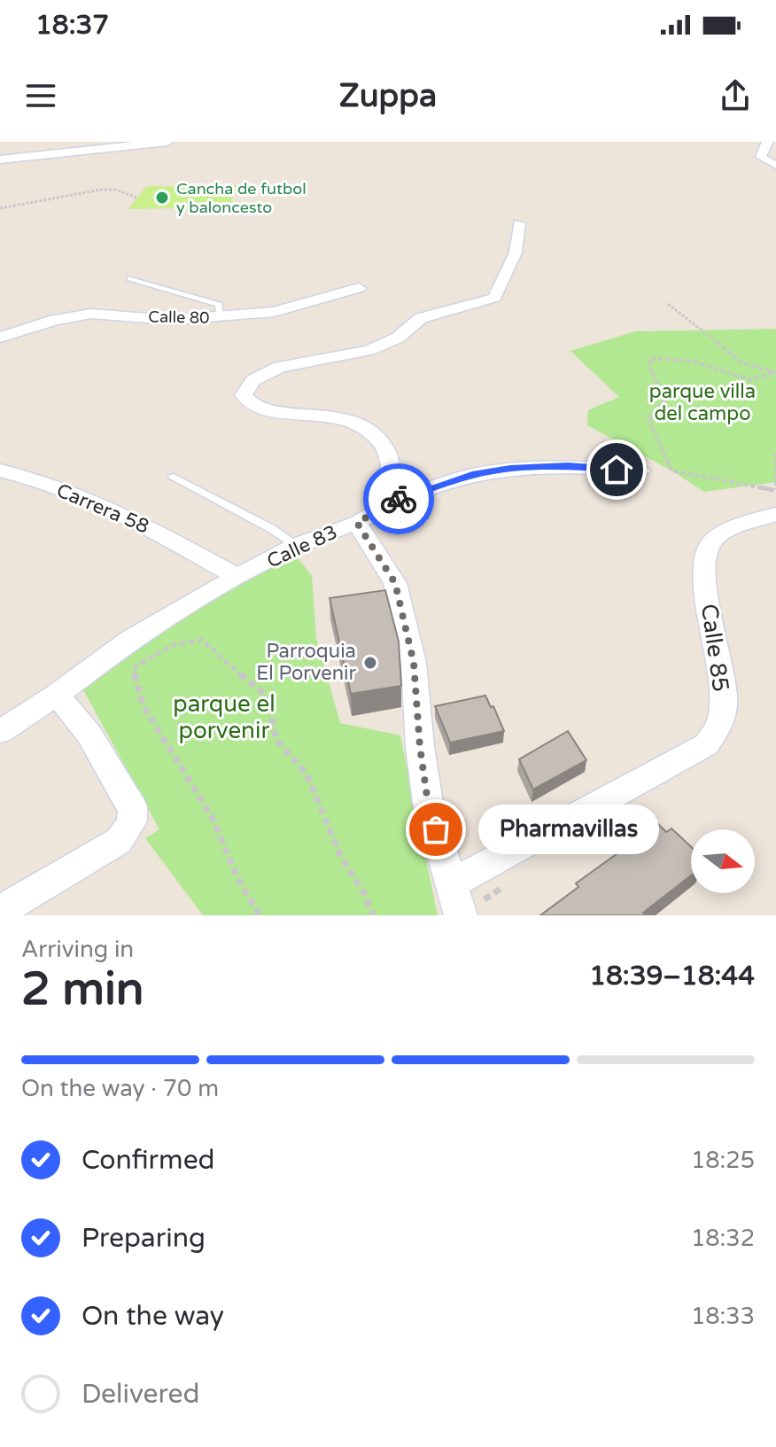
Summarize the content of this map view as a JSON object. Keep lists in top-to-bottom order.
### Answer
{
  "streets": {
    "street": [
      "Calle 80",
      "Carrera 58",
      "Calle 83",
      "Calle 85"
    ]
  },
  "crossings": [
    ["Carrera 58", "Calle 83"]
  ],
  "parks": ["parque villa del campo", "parque el porvenir"],
  "places": ["Cancha de futbol y baloncesto", "Parroquia El Porvenir", "Pharmavillas"],
  "north": "right",
  "page": {
    "status": "18:37",
    "header": "Zuppa",
    "bubble": "Pharmavillas",
    "heading": ["2 min", "Arriving in", "18:39–18:44"],
    "bar": "On the way · 70 m",
    "list": [
      ["Confirmed", "18:25"],
      ["Preparing", "18:32"],
      ["On the way", "18:33"],
      "Delivered"
    ]
  }
}
